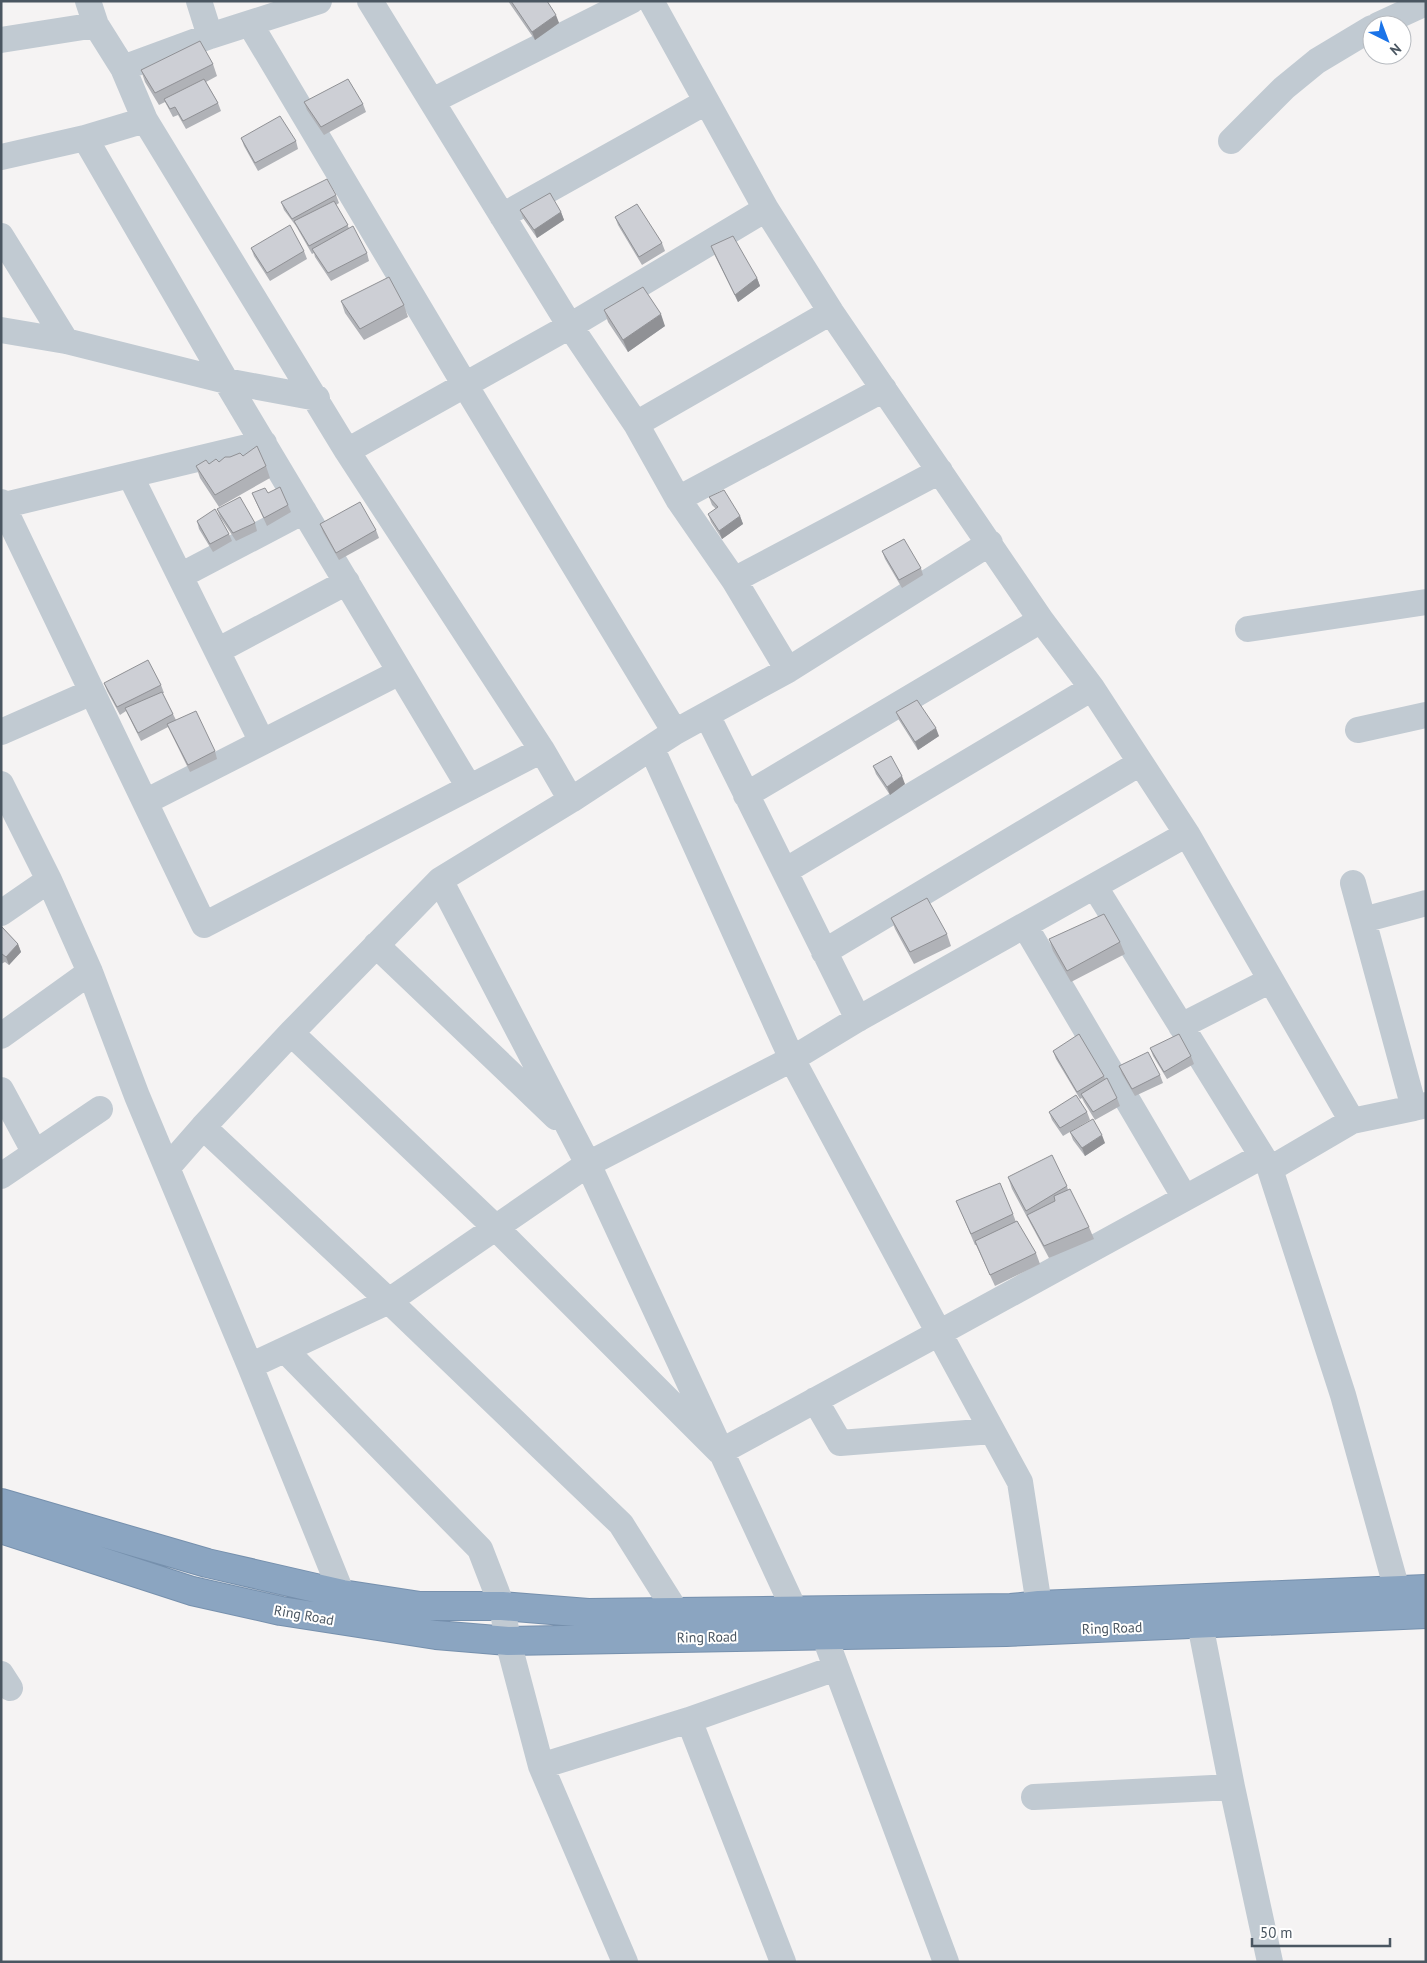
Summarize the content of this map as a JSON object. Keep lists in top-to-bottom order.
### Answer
{
  "streets": {
    "highway": ["Ring Road"]
  },
  "scale_bar": "50 m",
  "north": "bottom right"
}
